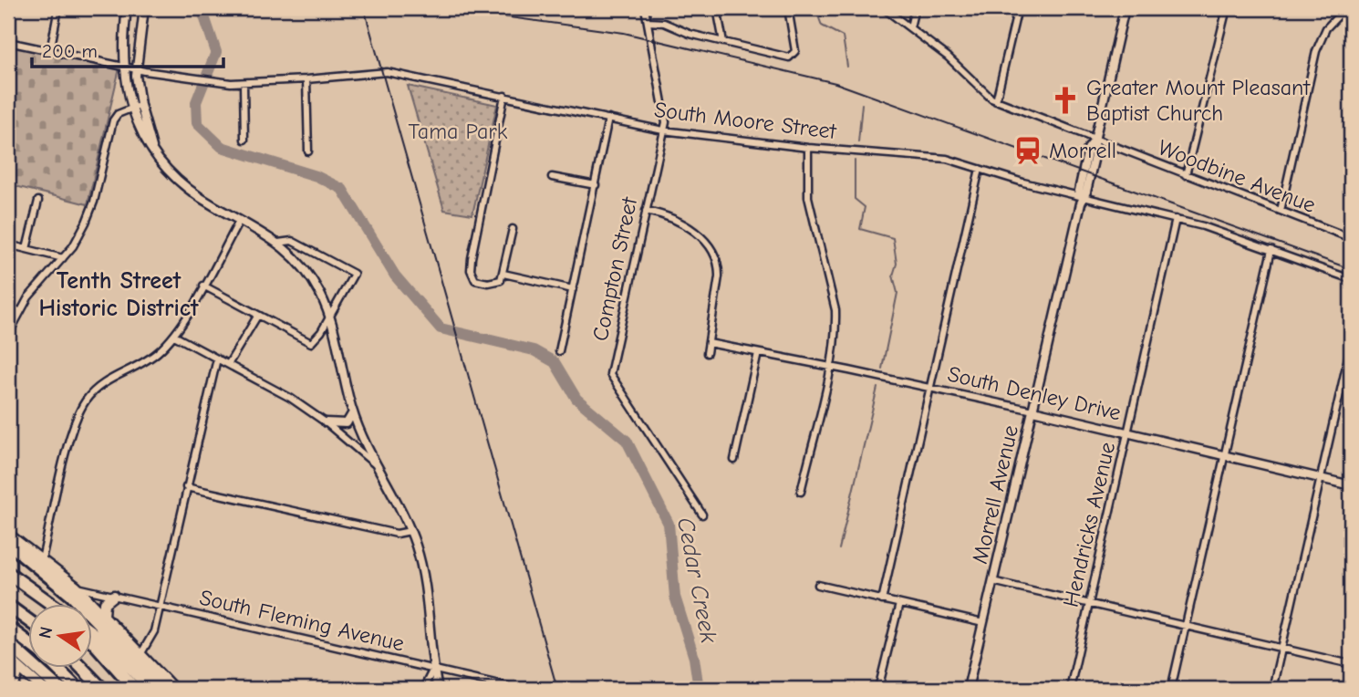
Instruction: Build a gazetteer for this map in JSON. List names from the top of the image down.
{
  "streets": {
    "street": [
      "South Moore Street",
      "Woodbine Avenue",
      "Compton Street",
      "South Denley Drive",
      "Morrell Avenue",
      "Hendricks Avenue",
      "South Fleming Avenue"
    ]
  },
  "crossings": [
    ["South Moore Street", "Compton Street"],
    ["South Moore Street", "Morrell Avenue"],
    ["South Moore Street", "Hendricks Avenue"],
    ["Woodbine Avenue", "Morrell Avenue"],
    ["South Denley Drive", "Morrell Avenue"],
    ["South Denley Drive", "Hendricks Avenue"]
  ],
  "districts": ["Tenth Street Historic District"],
  "water": ["Cedar Creek"],
  "parks": ["Tama Park"],
  "places": {
    "church": ["Greater Mount Pleasant Baptist Church"],
    "station": ["Morrell"]
  },
  "scale_bar": "200 m",
  "north": "left"
}
